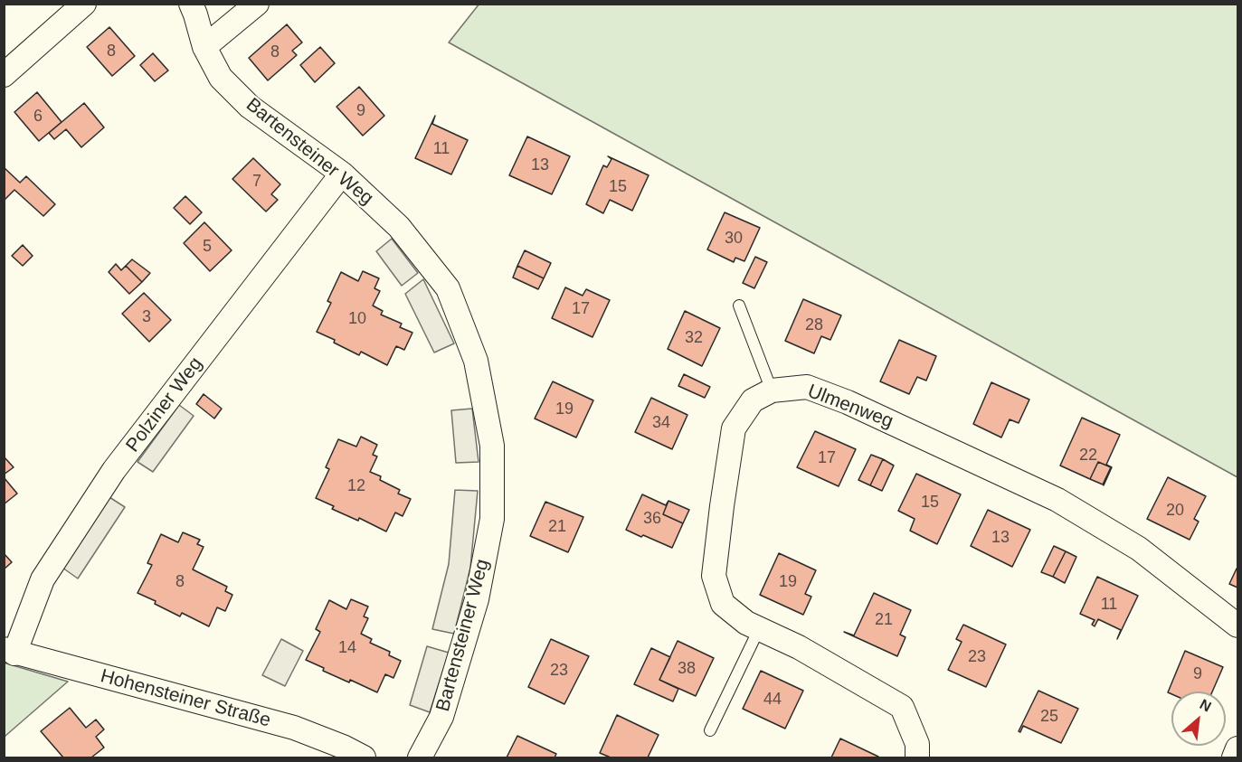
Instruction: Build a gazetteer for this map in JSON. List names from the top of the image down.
{
  "streets": {
    "street": [
      "Bartensteiner Weg",
      "Polziner Weg",
      "Ulmenweg",
      "Hohensteiner Straße"
    ]
  },
  "crossings": [
    ["Bartensteiner Weg", "Polziner Weg"],
    ["Polziner Weg", "Hohensteiner Straße"]
  ],
  "house_numbers": [
    "8",
    "8",
    "9",
    "6",
    "11",
    "13",
    "7",
    "15",
    "30",
    "5",
    "17",
    "3",
    "10",
    "28",
    "32",
    "19",
    "34",
    "22",
    "17",
    "12",
    "15",
    "20",
    "36",
    "21",
    "13",
    "8",
    "19",
    "11",
    "21",
    "14",
    "23",
    "38",
    "23",
    "9",
    "44",
    "25"
  ],
  "north": "top right"
}
